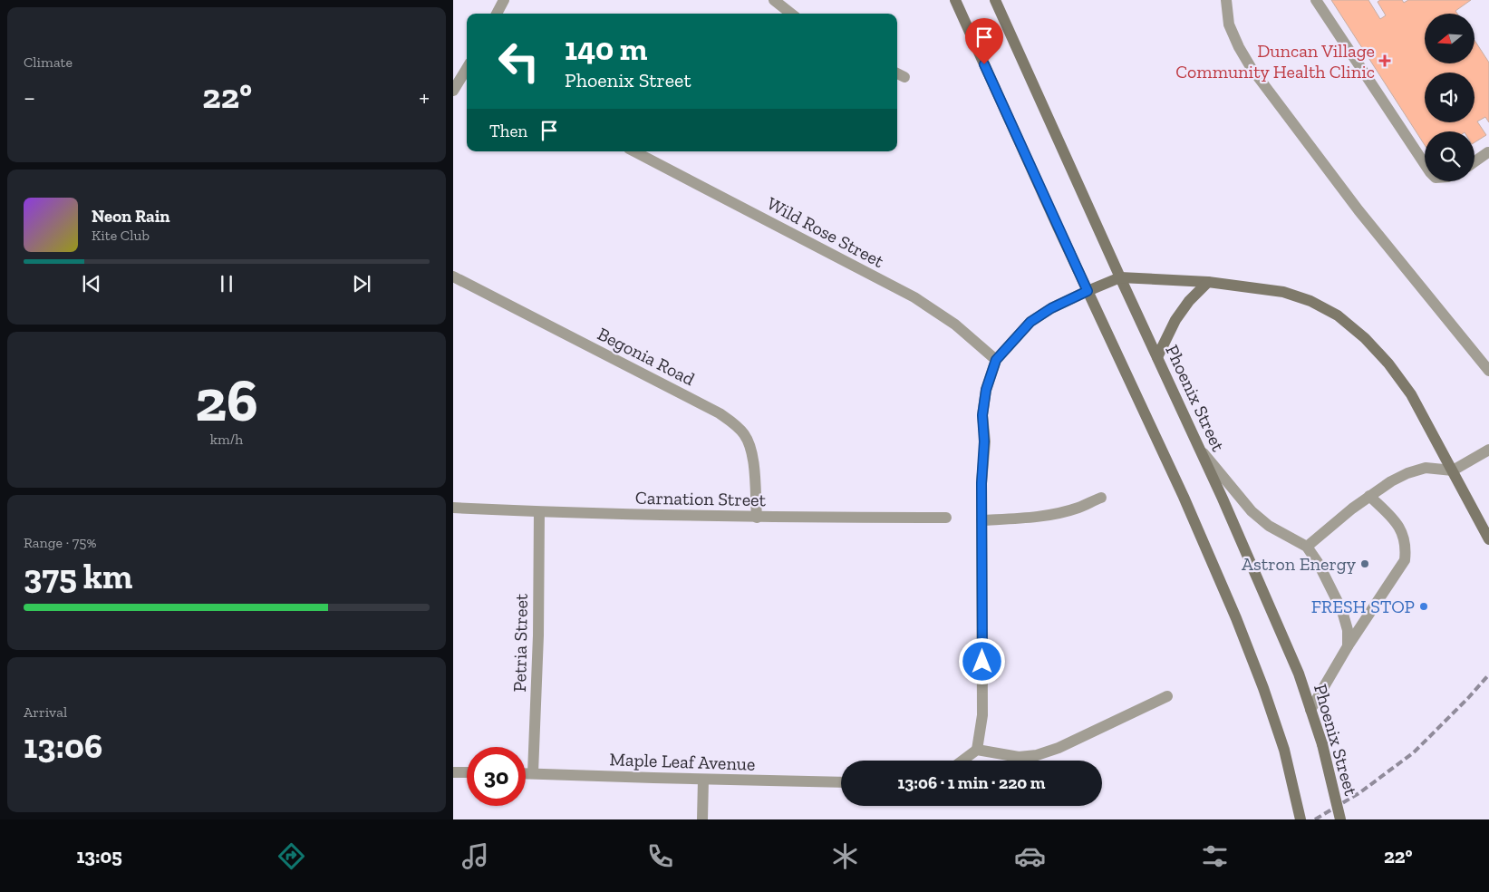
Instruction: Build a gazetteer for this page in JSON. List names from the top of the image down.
{
  "streets": {
    "main road": ["Phoenix Street"],
    "street": [
      "Wild Rose Street",
      "Begonia Road",
      "Carnation Street",
      "Petria Street",
      "Maple Leaf Avenue"
    ]
  },
  "crossings": [
    ["Begonia Road", "Carnation Street"],
    ["Carnation Street", "Petria Street"],
    ["Petria Street", "Maple Leaf Avenue"]
  ],
  "places": {
    "health": ["Duncan Village Community Health Clinic"],
    "other": ["Astron Energy", "FRESH STOP"]
  },
  "north": "left",
  "page": {
    "tile": [
      "Climate",
      ["26", "km/h"],
      ["Range · 75%", "375 km"],
      ["Arrival", "13:06"]
    ],
    "turn": ["140 m", "Phoenix Street"],
    "heat": ["−", "22°", "+"],
    "then": "Then",
    "song": ["Neon Rain", "Kite Club"],
    "limit": "30",
    "trip": "13:06 · 1 min · 220 m",
    "tabs": ["13:05", "22°"]
  }
}
